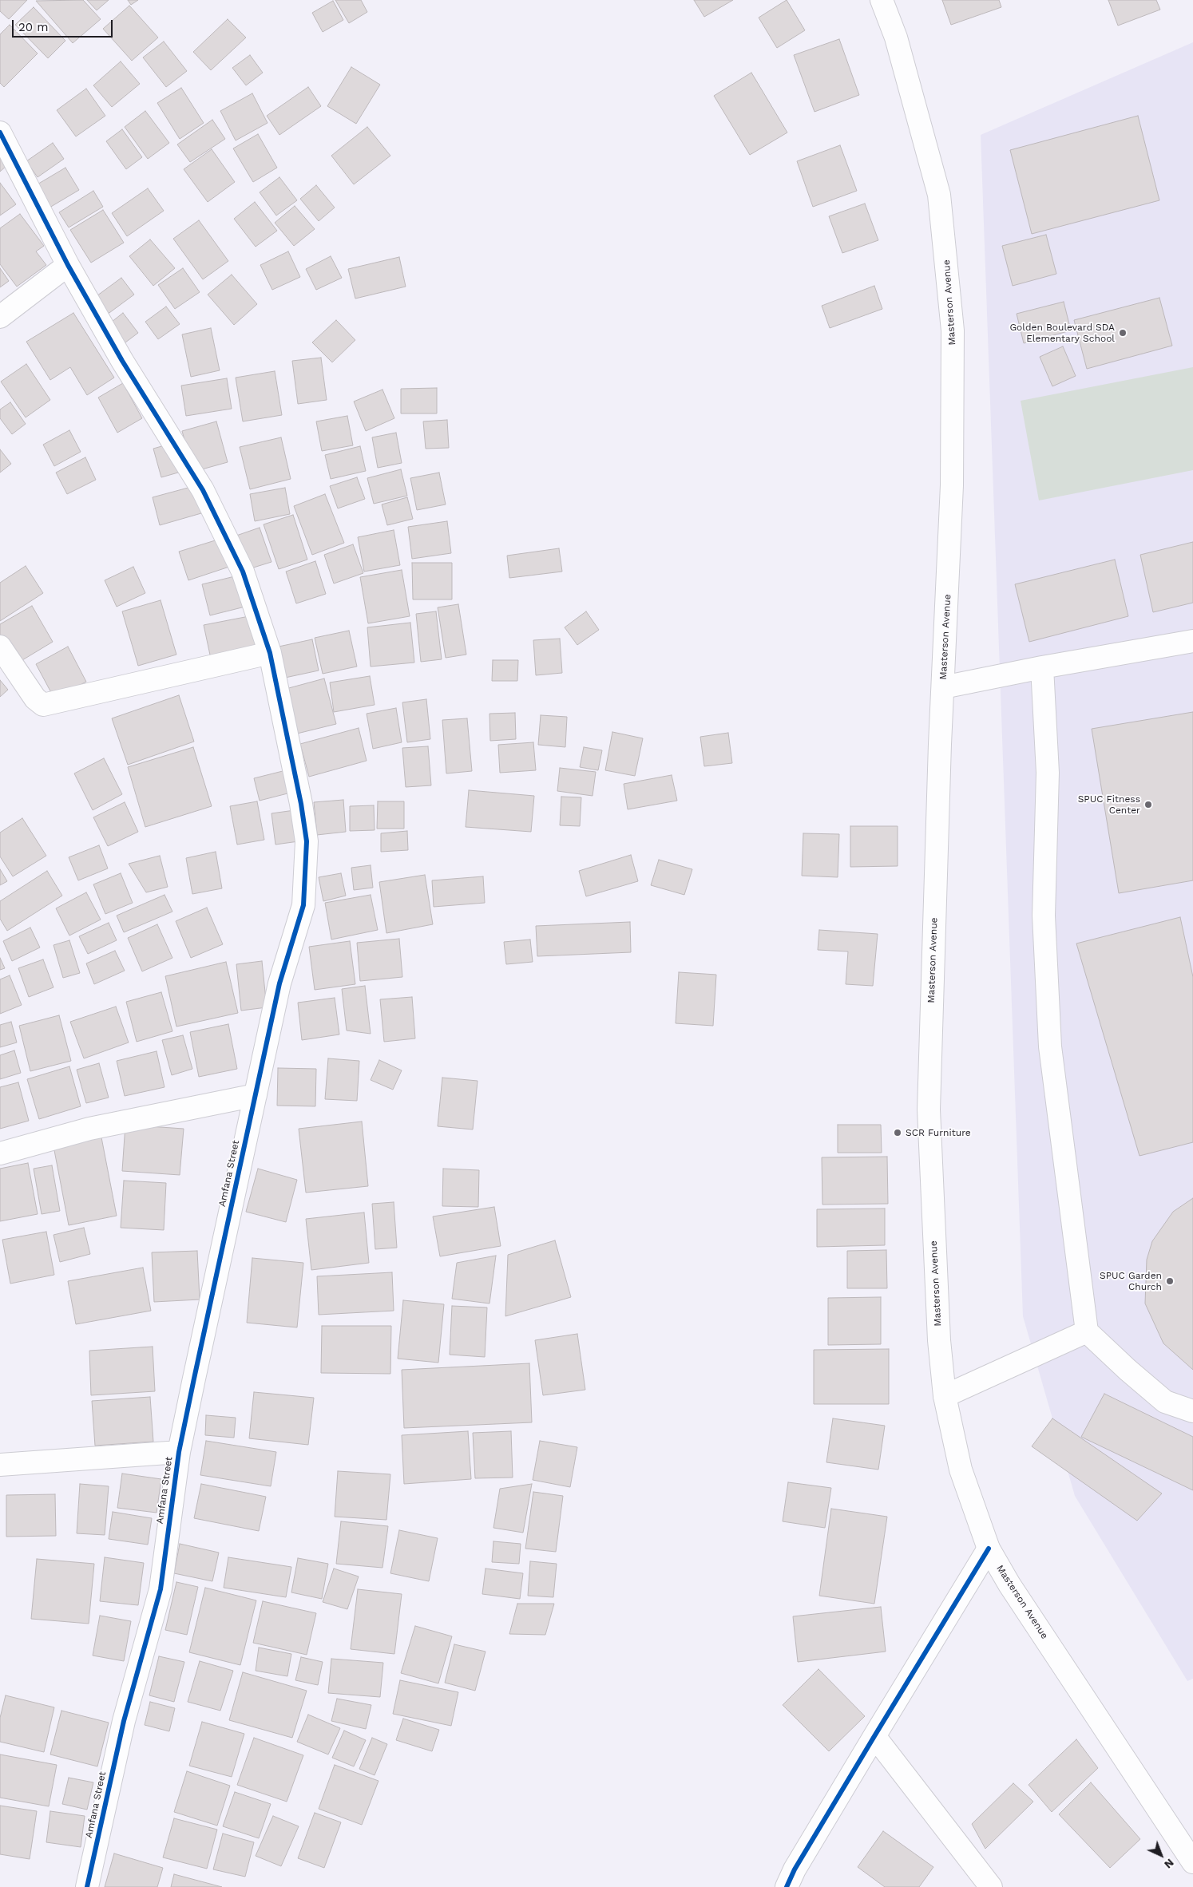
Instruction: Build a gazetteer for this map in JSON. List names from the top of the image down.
{
  "streets": {
    "street": ["Masterson Avenue", "Amfana Street"]
  },
  "places": [
    "Golden Boulevard SDA Elementary School",
    "SPUC Fitness Center",
    "SCR Furniture",
    "SPUC Garden Church"
  ],
  "scale_bar": "20 m",
  "north": "bottom right"
}
